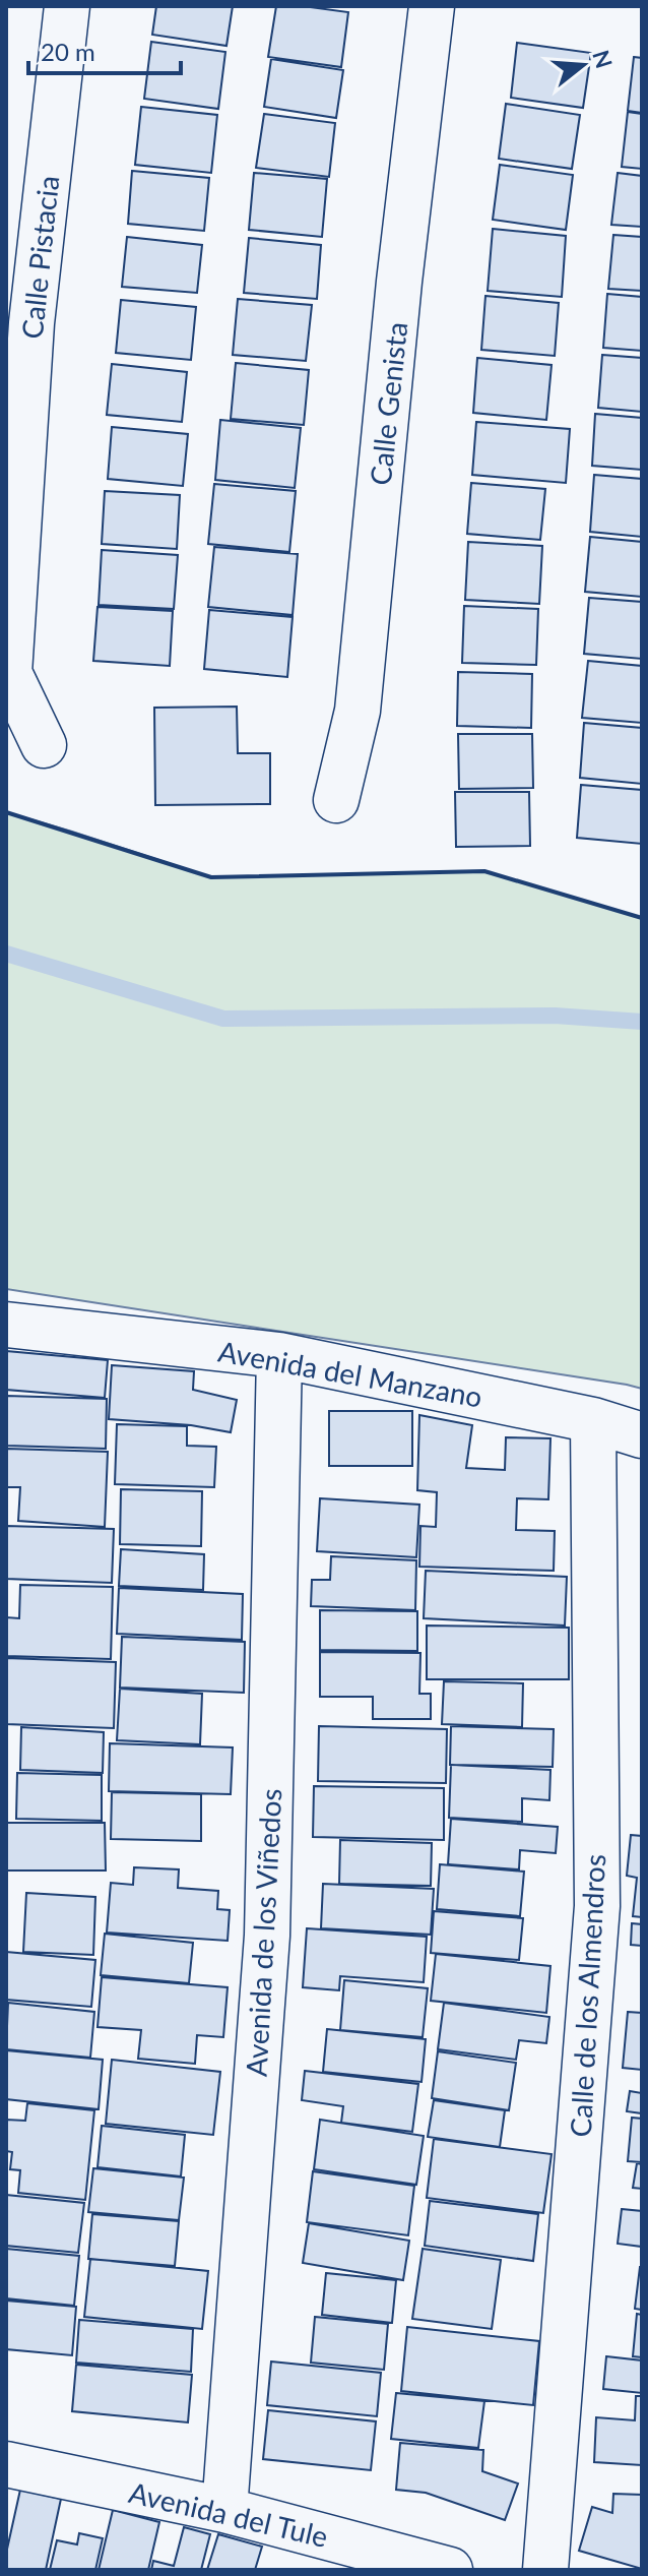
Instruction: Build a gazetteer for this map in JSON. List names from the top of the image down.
{
  "streets": {
    "street": [
      "Calle Pistacia",
      "Calle Genista",
      "Avenida del Manzano",
      "Avenida de los Viñedos",
      "Calle de los Almendros",
      "Avenida del Tule"
    ]
  },
  "crossings": [
    ["Avenida del Manzano", "Avenida de los Viñedos"],
    ["Avenida del Manzano", "Calle de los Almendros"],
    ["Avenida de los Viñedos", "Avenida del Tule"]
  ],
  "scale_bar": "20 m",
  "north": "right"
}
